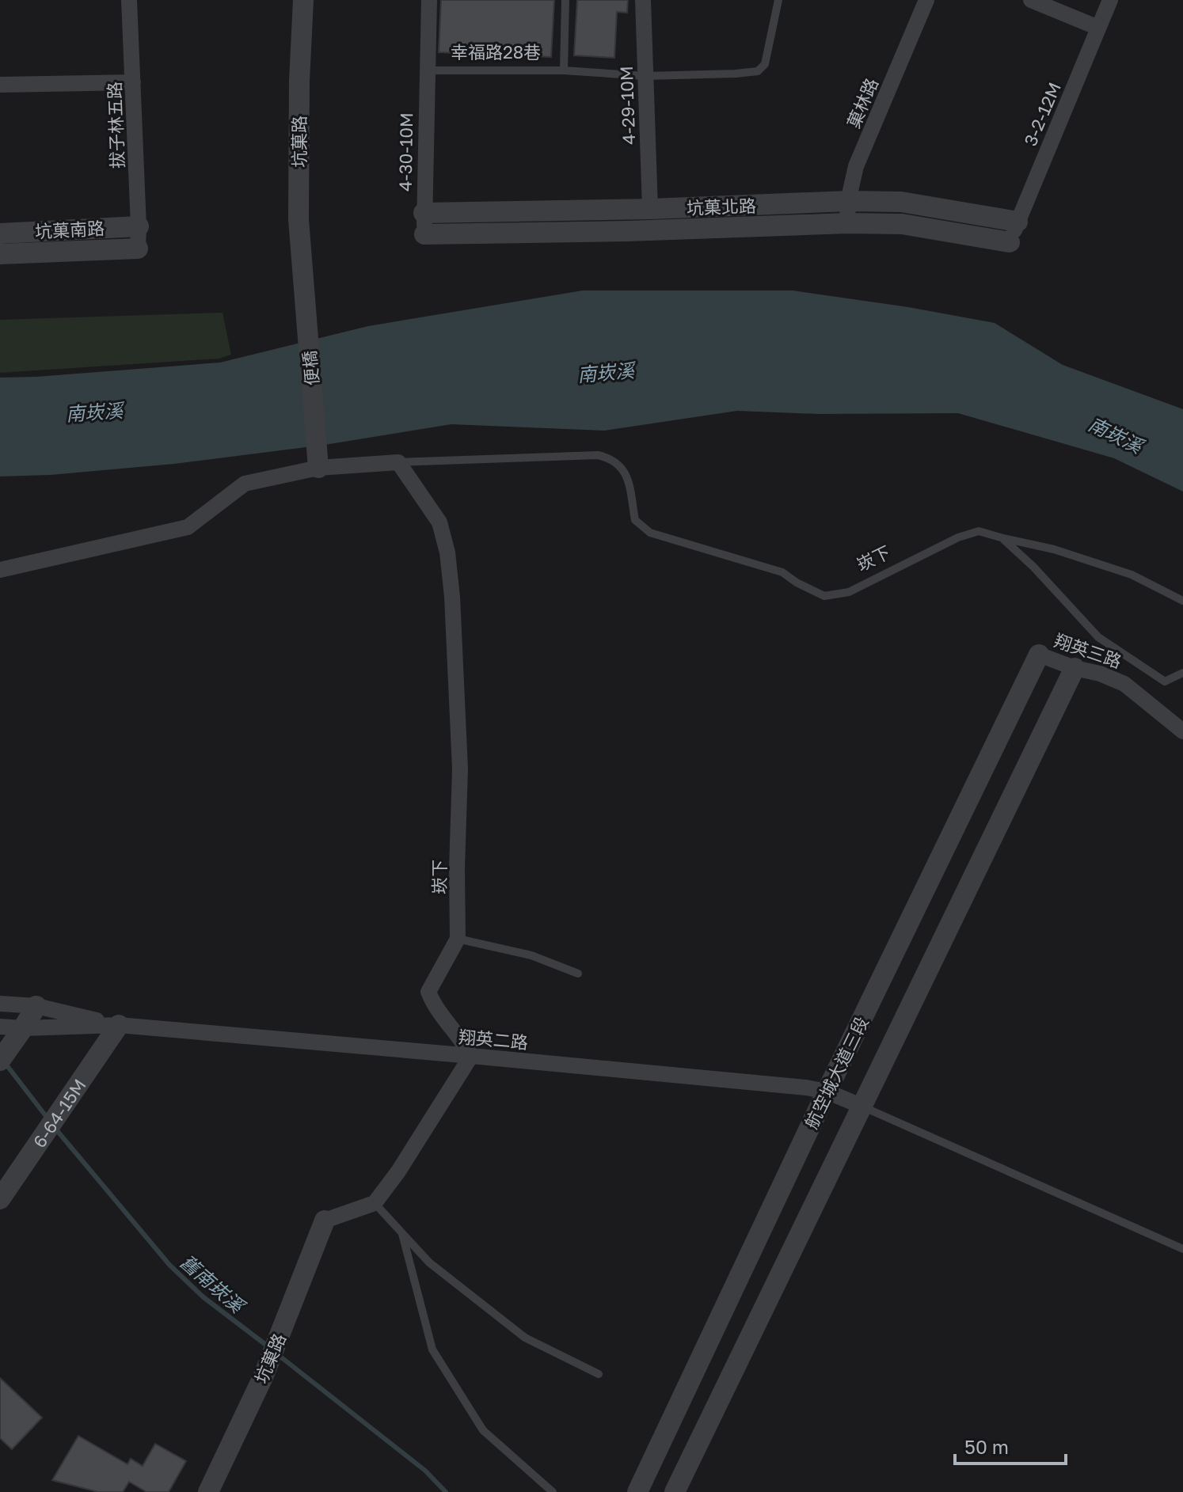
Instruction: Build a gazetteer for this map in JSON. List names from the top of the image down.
{
  "streets": {
    "street": [
      "幸福路28巷",
      "菓林路",
      "4-29-10M",
      "3-2-12M",
      "拔子林五路",
      "坑菓路",
      "4-30-10M",
      "坑菓北路",
      "坑菓南路",
      "便橋",
      "崁下",
      "翔英三路",
      "翔英二路",
      "航空城大道三段",
      "6-64-15M"
    ]
  },
  "crossings": [
    ["幸福路28巷", "4-30-10M"],
    ["菓林路", "坑菓北路"],
    ["4-29-10M", "坑菓北路"],
    ["3-2-12M", "坑菓北路"],
    ["拔子林五路", "坑菓南路"],
    ["坑菓路", "便橋"],
    ["4-30-10M", "坑菓北路"],
    ["便橋", "崁下"],
    ["崁下", "翔英二路"],
    ["翔英三路", "航空城大道三段"],
    ["翔英二路", "航空城大道三段"],
    ["翔英二路", "6-64-15M"]
  ],
  "water": ["南崁溪", "舊南崁溪"],
  "scale_bar": "50 m"
}
